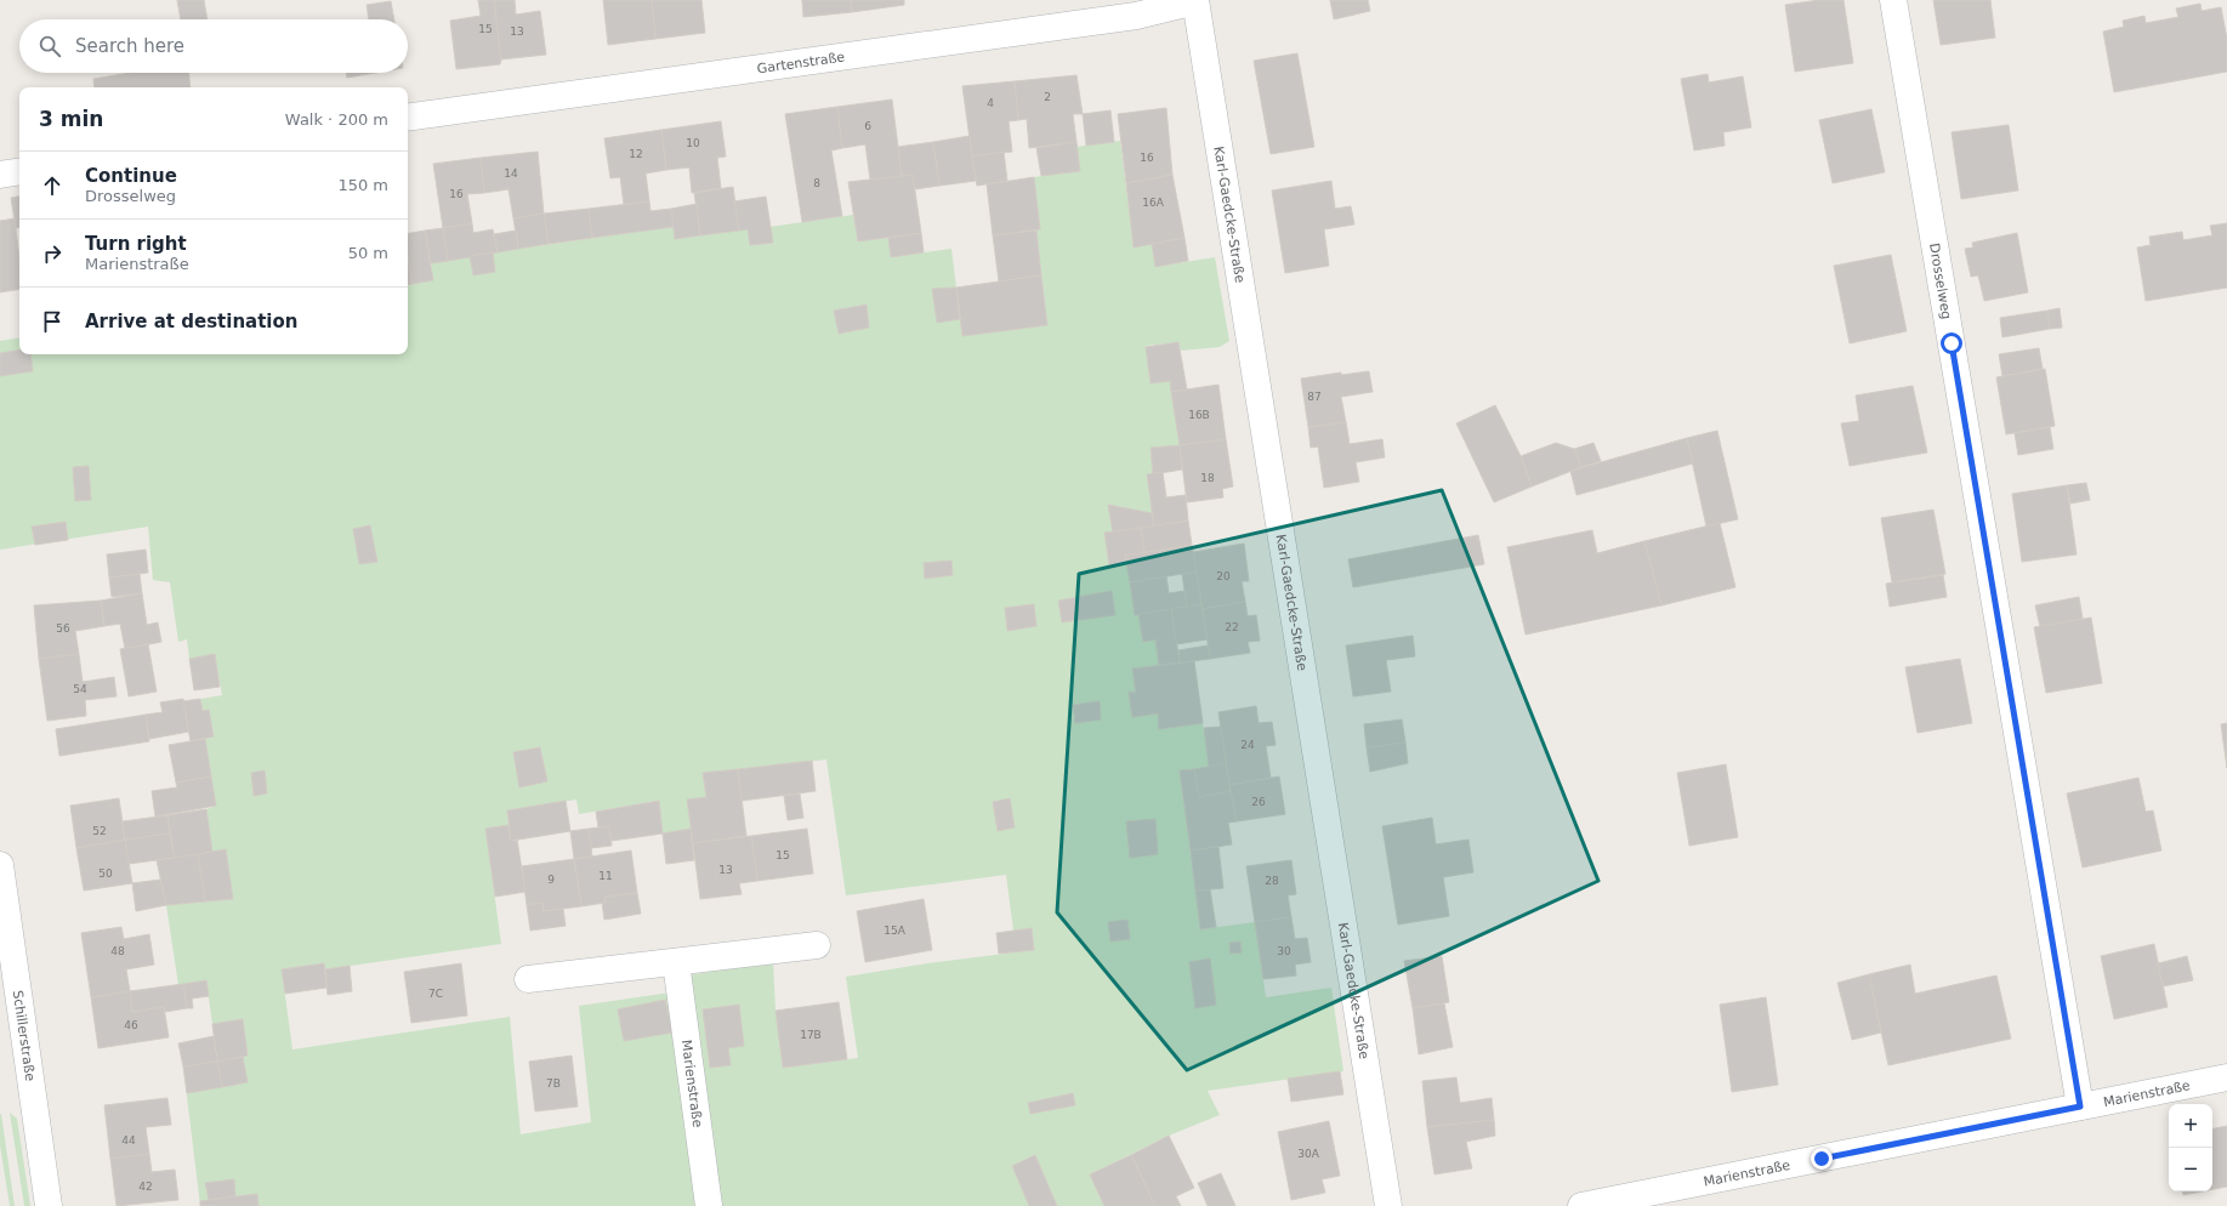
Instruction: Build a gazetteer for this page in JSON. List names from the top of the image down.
{
  "streets": {
    "street": [
      "Gartenstraße",
      "Karl-Gaedcke-Straße",
      "Drosselweg",
      "Schillerstraße",
      "Marienstraße"
    ]
  },
  "crossings": [
    ["Gartenstraße", "Karl-Gaedcke-Straße"],
    ["Drosselweg", "Marienstraße"]
  ],
  "house_numbers": [
    "15",
    "13",
    "2",
    "4",
    "6",
    "10",
    "12",
    "16",
    "14",
    "8",
    "16",
    "16A",
    "87",
    "16B",
    "18",
    "20",
    "22",
    "56",
    "54",
    "24",
    "26",
    "52",
    "15",
    "13",
    "50",
    "11",
    "9",
    "28",
    "15A",
    "48",
    "30",
    "7C",
    "46",
    "17B",
    "7B",
    "44",
    "30A",
    "42"
  ],
  "page": {
    "search": "Search here",
    "heading": ["3 min", "Walk · 200 m"],
    "list": [
      ["Continue", "Drosselweg", "150 m"],
      ["Turn right", "Marienstraße", "50 m"],
      "Arrive at destination"
    ],
    "map_buttons": ["+", "−"]
  }
}
